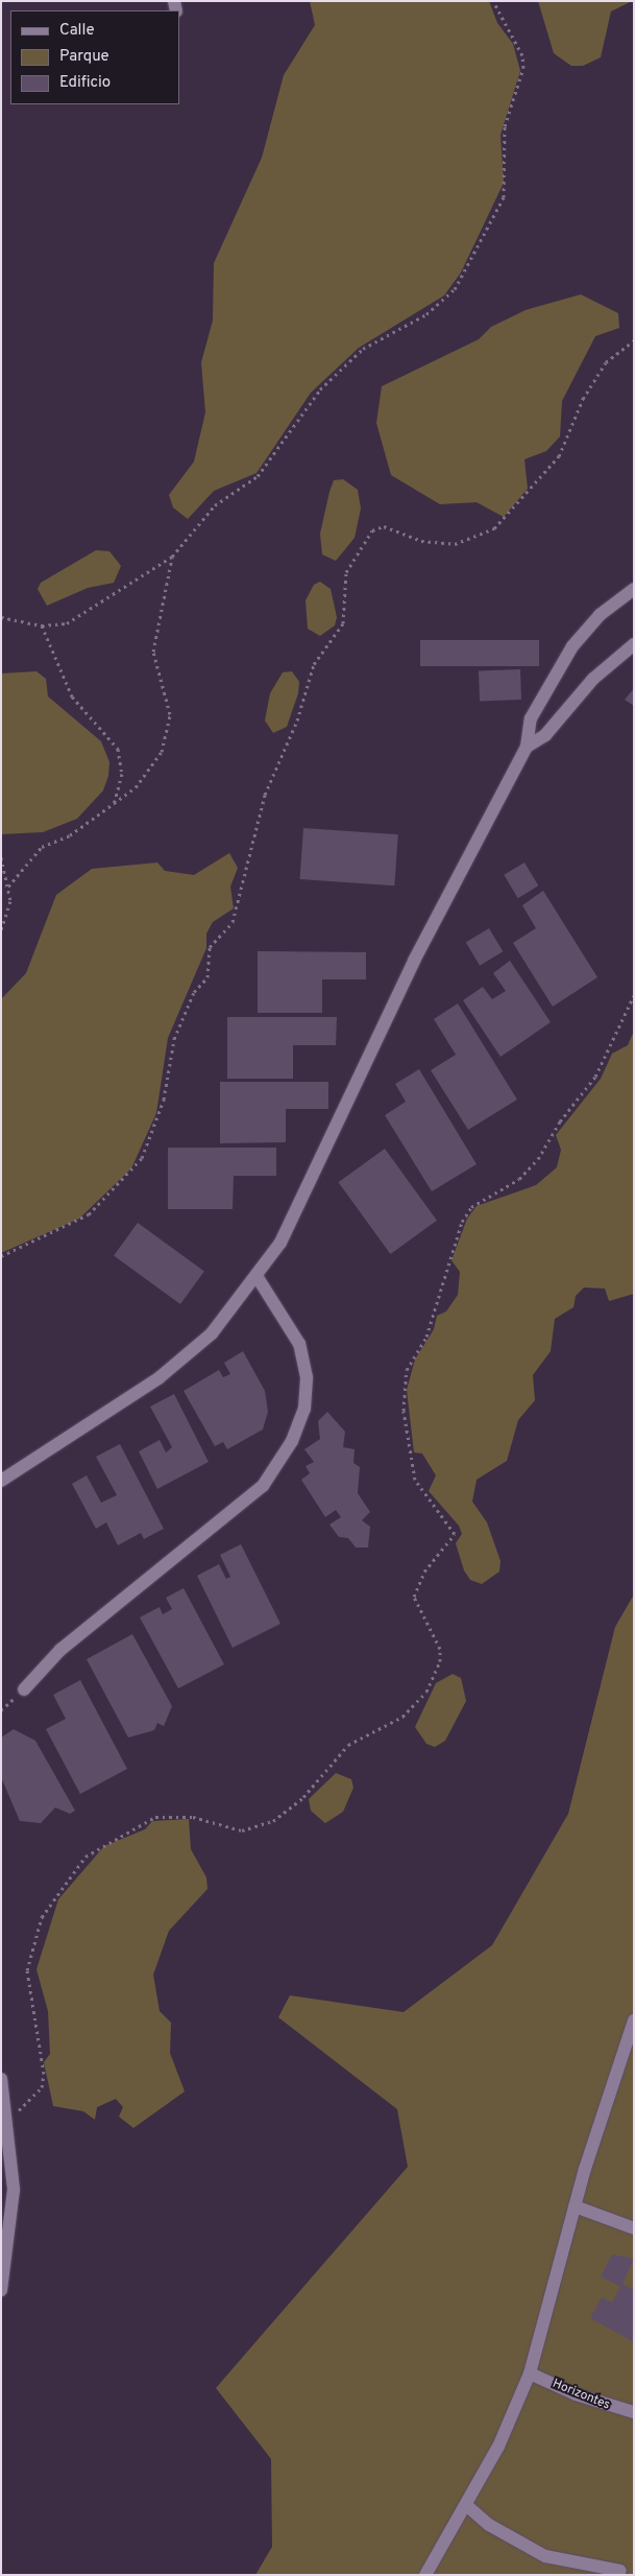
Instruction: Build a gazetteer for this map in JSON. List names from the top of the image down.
{
  "streets": {
    "street": ["Horizontes"]
  },
  "legend": ["Calle", "Parque", "Edificio"]
}
